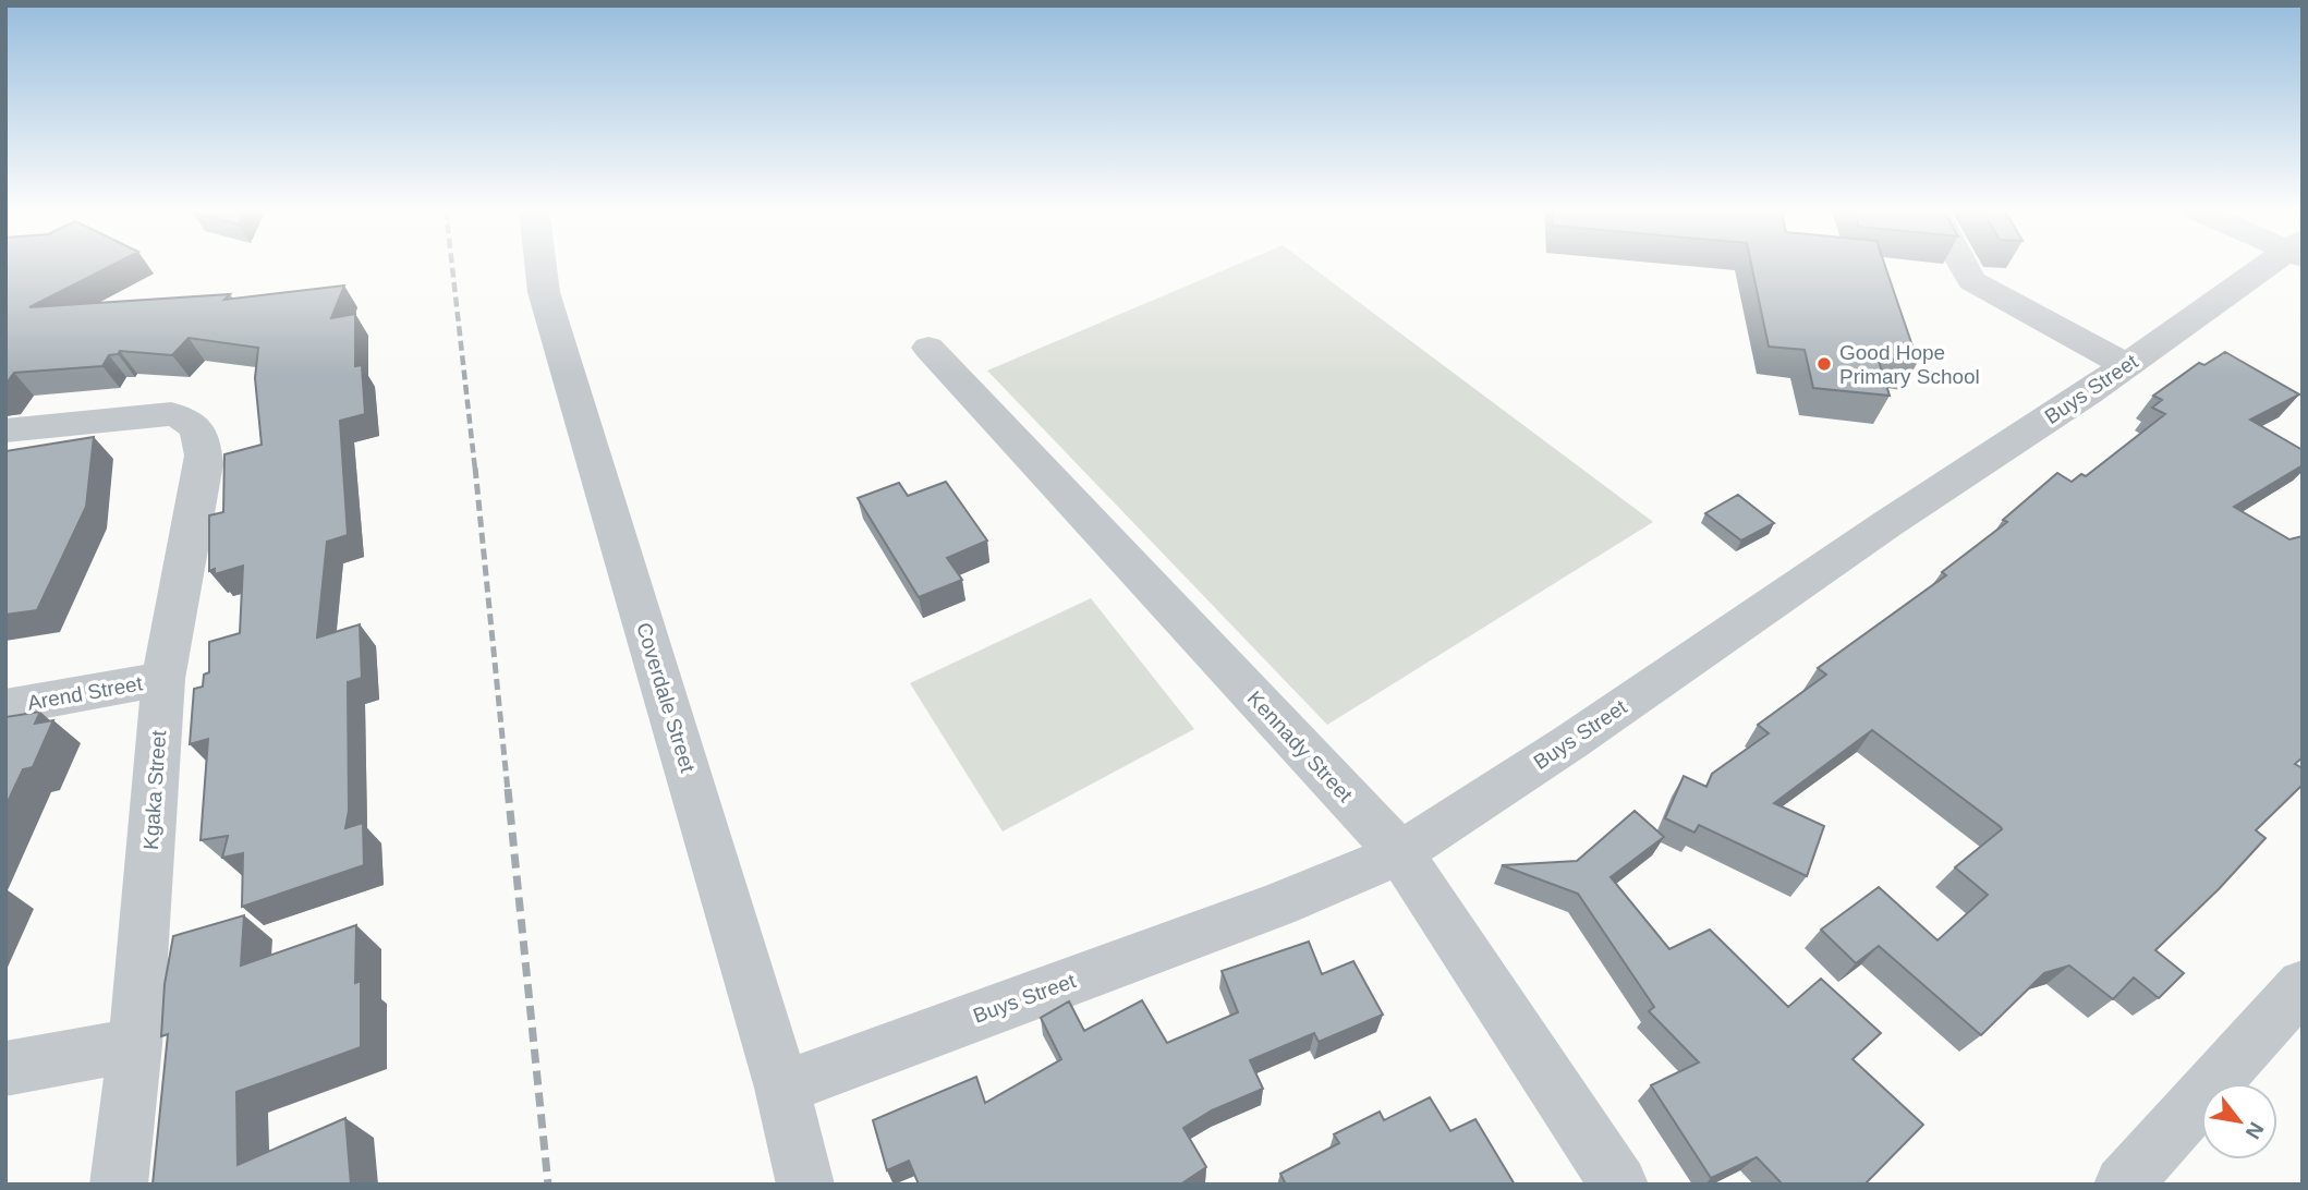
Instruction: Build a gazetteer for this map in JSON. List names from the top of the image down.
{
  "streets": {
    "street": [
      "Buys Street",
      "Arend Street",
      "Coverdale Street",
      "Kennady Street",
      "Kgaka Street"
    ]
  },
  "crossings": [
    ["Buys Street", "Coverdale Street"],
    ["Buys Street", "Kennady Street"],
    ["Arend Street", "Kgaka Street"]
  ],
  "places": ["Good Hope Primary School"],
  "north": "bottom right"
}
